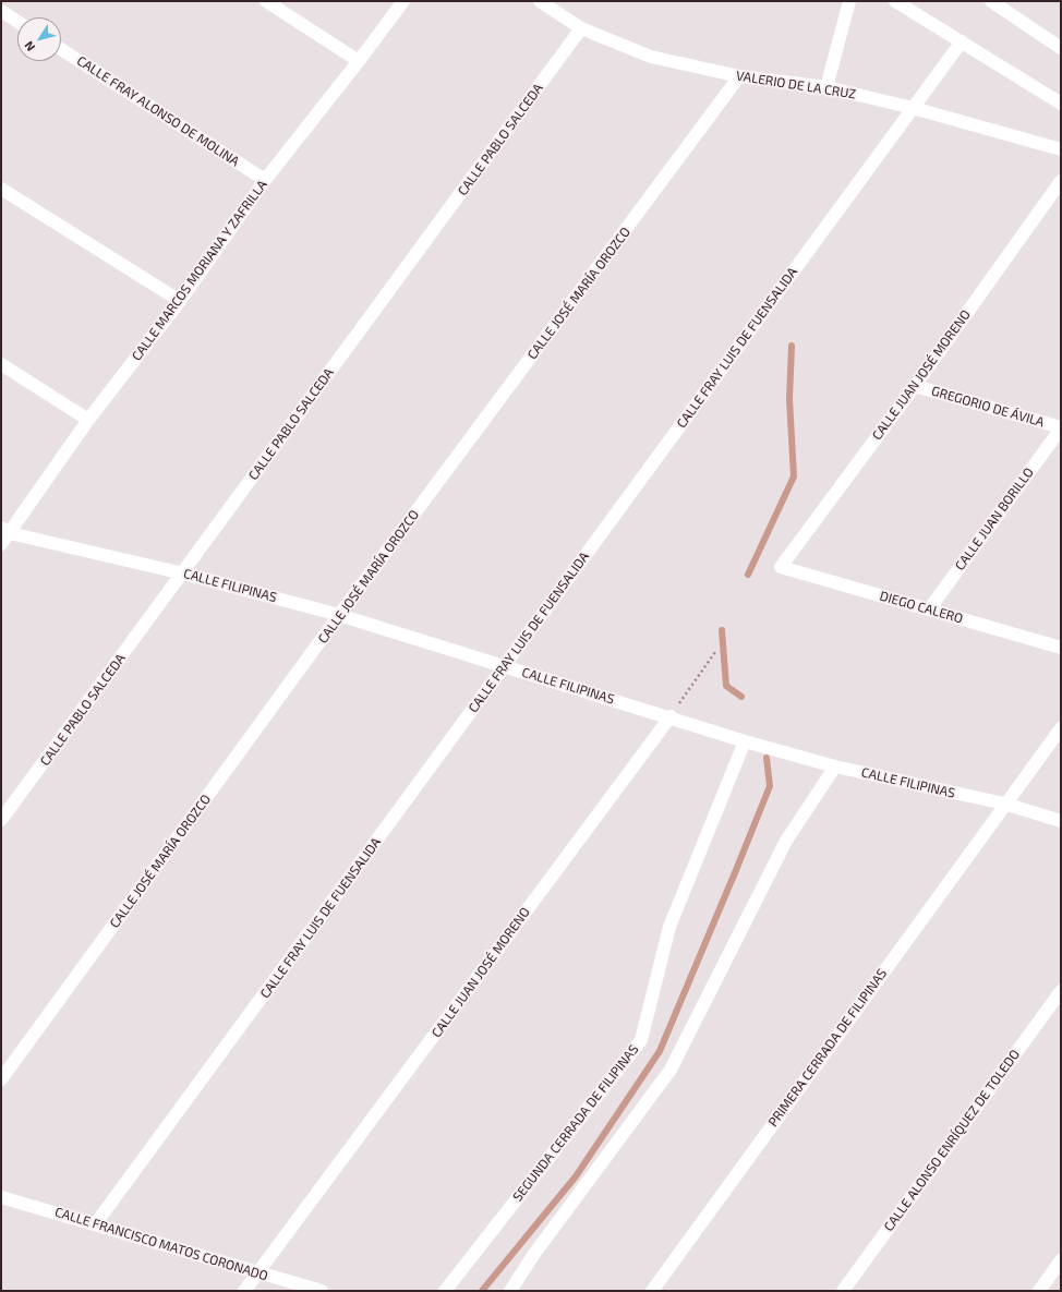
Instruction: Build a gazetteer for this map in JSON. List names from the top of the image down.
{
  "streets": {
    "street": [
      "VALERIO DE LA CRUZ",
      "CALLE FRAY ALONSO DE MOLINA",
      "CALLE PABLO SALCEDA",
      "CALLE MARCOS MORIANA Y ZAFRILLA",
      "CALLE JOSÉ MARÍA OROZCO",
      "CALLE FRAY LUIS DE FUENSALIDA",
      "CALLE JUAN JOSÉ MORENO",
      "GREGORIO DE ÁVILA",
      "CALLE JUAN BORILLO",
      "CALLE FILIPINAS",
      "DIEGO CALERO",
      "PRIMERA CERRADA DE FILIPINAS",
      "SEGUNDA CERRADA DE FILIPINAS",
      "CALLE ALONSO ENRÍQUEZ DE TOLEDO",
      "CALLE FRANCISCO MATOS CORONADO"
    ]
  },
  "crossings": [
    ["VALERIO DE LA CRUZ", "CALLE PABLO SALCEDA"],
    ["VALERIO DE LA CRUZ", "CALLE JOSÉ MARÍA OROZCO"],
    ["VALERIO DE LA CRUZ", "CALLE FRAY LUIS DE FUENSALIDA"],
    ["CALLE FRAY ALONSO DE MOLINA", "CALLE MARCOS MORIANA Y ZAFRILLA"],
    ["CALLE PABLO SALCEDA", "CALLE FILIPINAS"],
    ["CALLE MARCOS MORIANA Y ZAFRILLA", "CALLE FILIPINAS"],
    ["CALLE JOSÉ MARÍA OROZCO", "CALLE FILIPINAS"],
    ["CALLE FRAY LUIS DE FUENSALIDA", "CALLE FILIPINAS"],
    ["CALLE FRAY LUIS DE FUENSALIDA", "CALLE FRANCISCO MATOS CORONADO"],
    ["CALLE JUAN JOSÉ MORENO", "GREGORIO DE ÁVILA"],
    ["CALLE JUAN JOSÉ MORENO", "CALLE FILIPINAS"],
    ["CALLE JUAN JOSÉ MORENO", "DIEGO CALERO"],
    ["CALLE JUAN JOSÉ MORENO", "CALLE FRANCISCO MATOS CORONADO"],
    ["GREGORIO DE ÁVILA", "CALLE JUAN BORILLO"],
    ["CALLE JUAN BORILLO", "DIEGO CALERO"],
    ["CALLE FILIPINAS", "PRIMERA CERRADA DE FILIPINAS"],
    ["CALLE FILIPINAS", "SEGUNDA CERRADA DE FILIPINAS"]
  ],
  "north": "bottom left"
}
